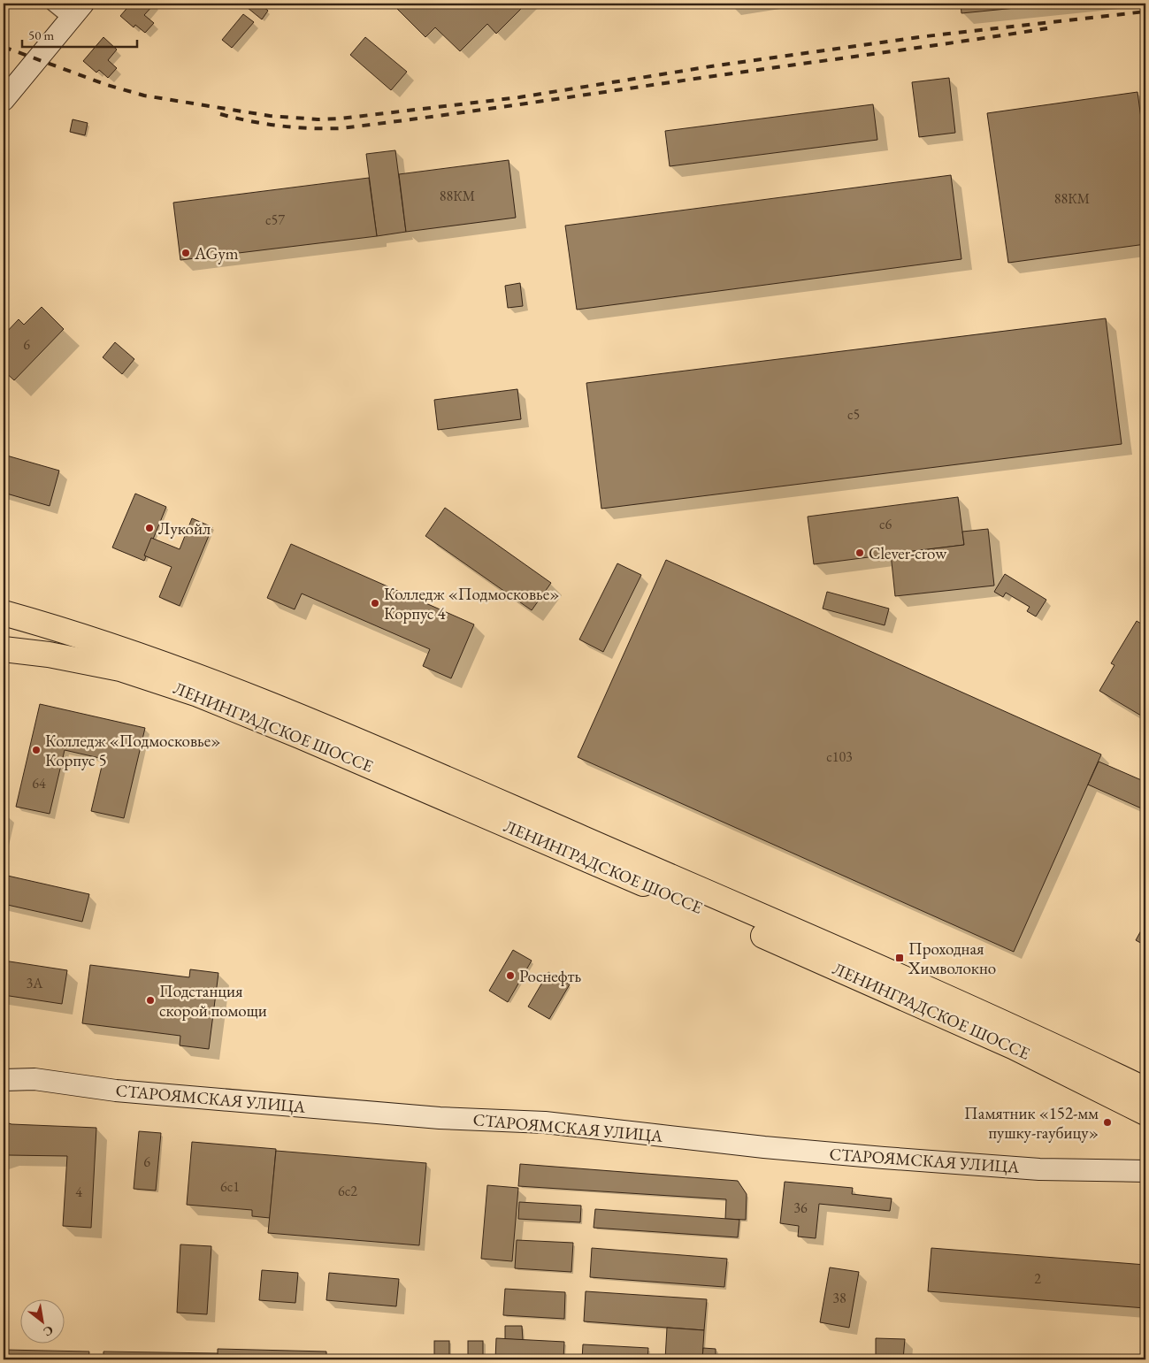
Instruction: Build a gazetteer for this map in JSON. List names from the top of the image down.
{
  "streets": {
    "highway": ["ЛЕНИНГРАДСКОЕ ШОССЕ"],
    "street": ["СТАРОЯМСКАЯ УЛИЦА"]
  },
  "places": {
    "other": [
      "AGym",
      "Лукойл",
      "Clever-crow",
      "Колледж «Подмосковье» Корпус 4",
      "Колледж «Подмосковье» Корпус 5",
      "Роснефть",
      "Подстанция скорой помощи",
      "Памятник «152-мм пушку-гаубицу»"
    ],
    "transit": ["Проходная Химволокно"]
  },
  "house_numbers": [
    "88КМ",
    "88КМ",
    "с57",
    "6",
    "с5",
    "с6",
    "c103",
    "64",
    "3А",
    "6",
    "6с1",
    "6с2",
    "4",
    "36",
    "2",
    "38"
  ],
  "scale_bar": "50 m",
  "north": "bottom right"
}
